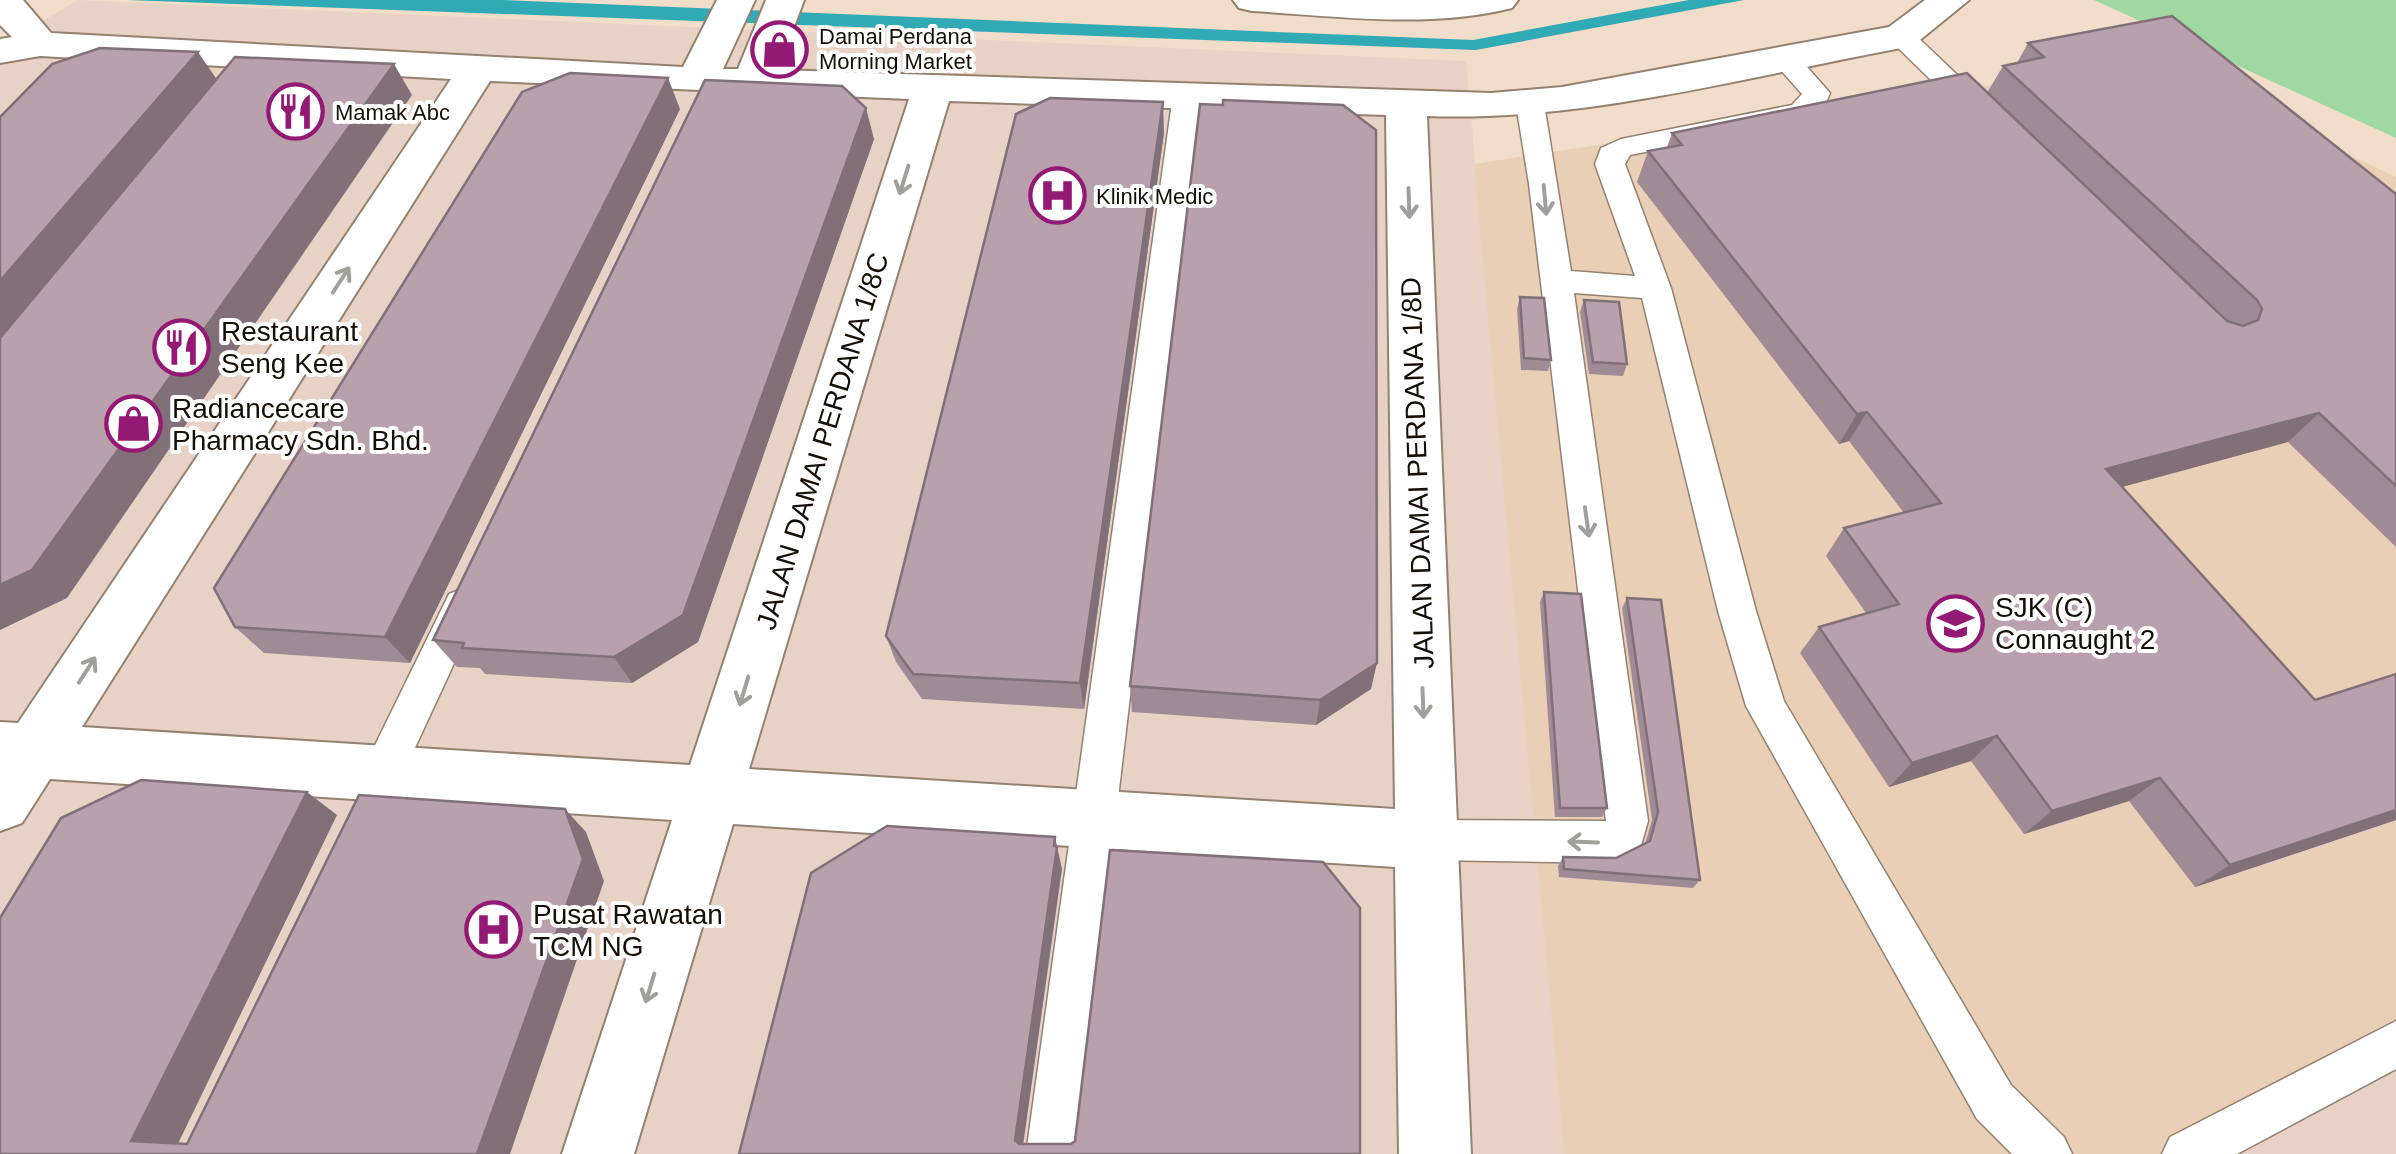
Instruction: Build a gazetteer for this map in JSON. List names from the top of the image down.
{
  "streets": {
    "street": ["JALAN DAMAI PERDANA 1/8C", "JALAN DAMAI PERDANA 1/8D"]
  },
  "one_way": ["JALAN DAMAI PERDANA 1/8C", "JALAN DAMAI PERDANA 1/8D"],
  "places": {
    "shop": ["Damai Perdana Morning Market", "Radiancecare Pharmacy Sdn. Bhd."],
    "restaurant": ["Mamak Abc", "Restaurant Seng Kee"],
    "hospital": ["Klinik Medic", "Pusat Rawatan TCM NG"],
    "school or university": ["SJK (C) Connaught 2"]
  }
}
